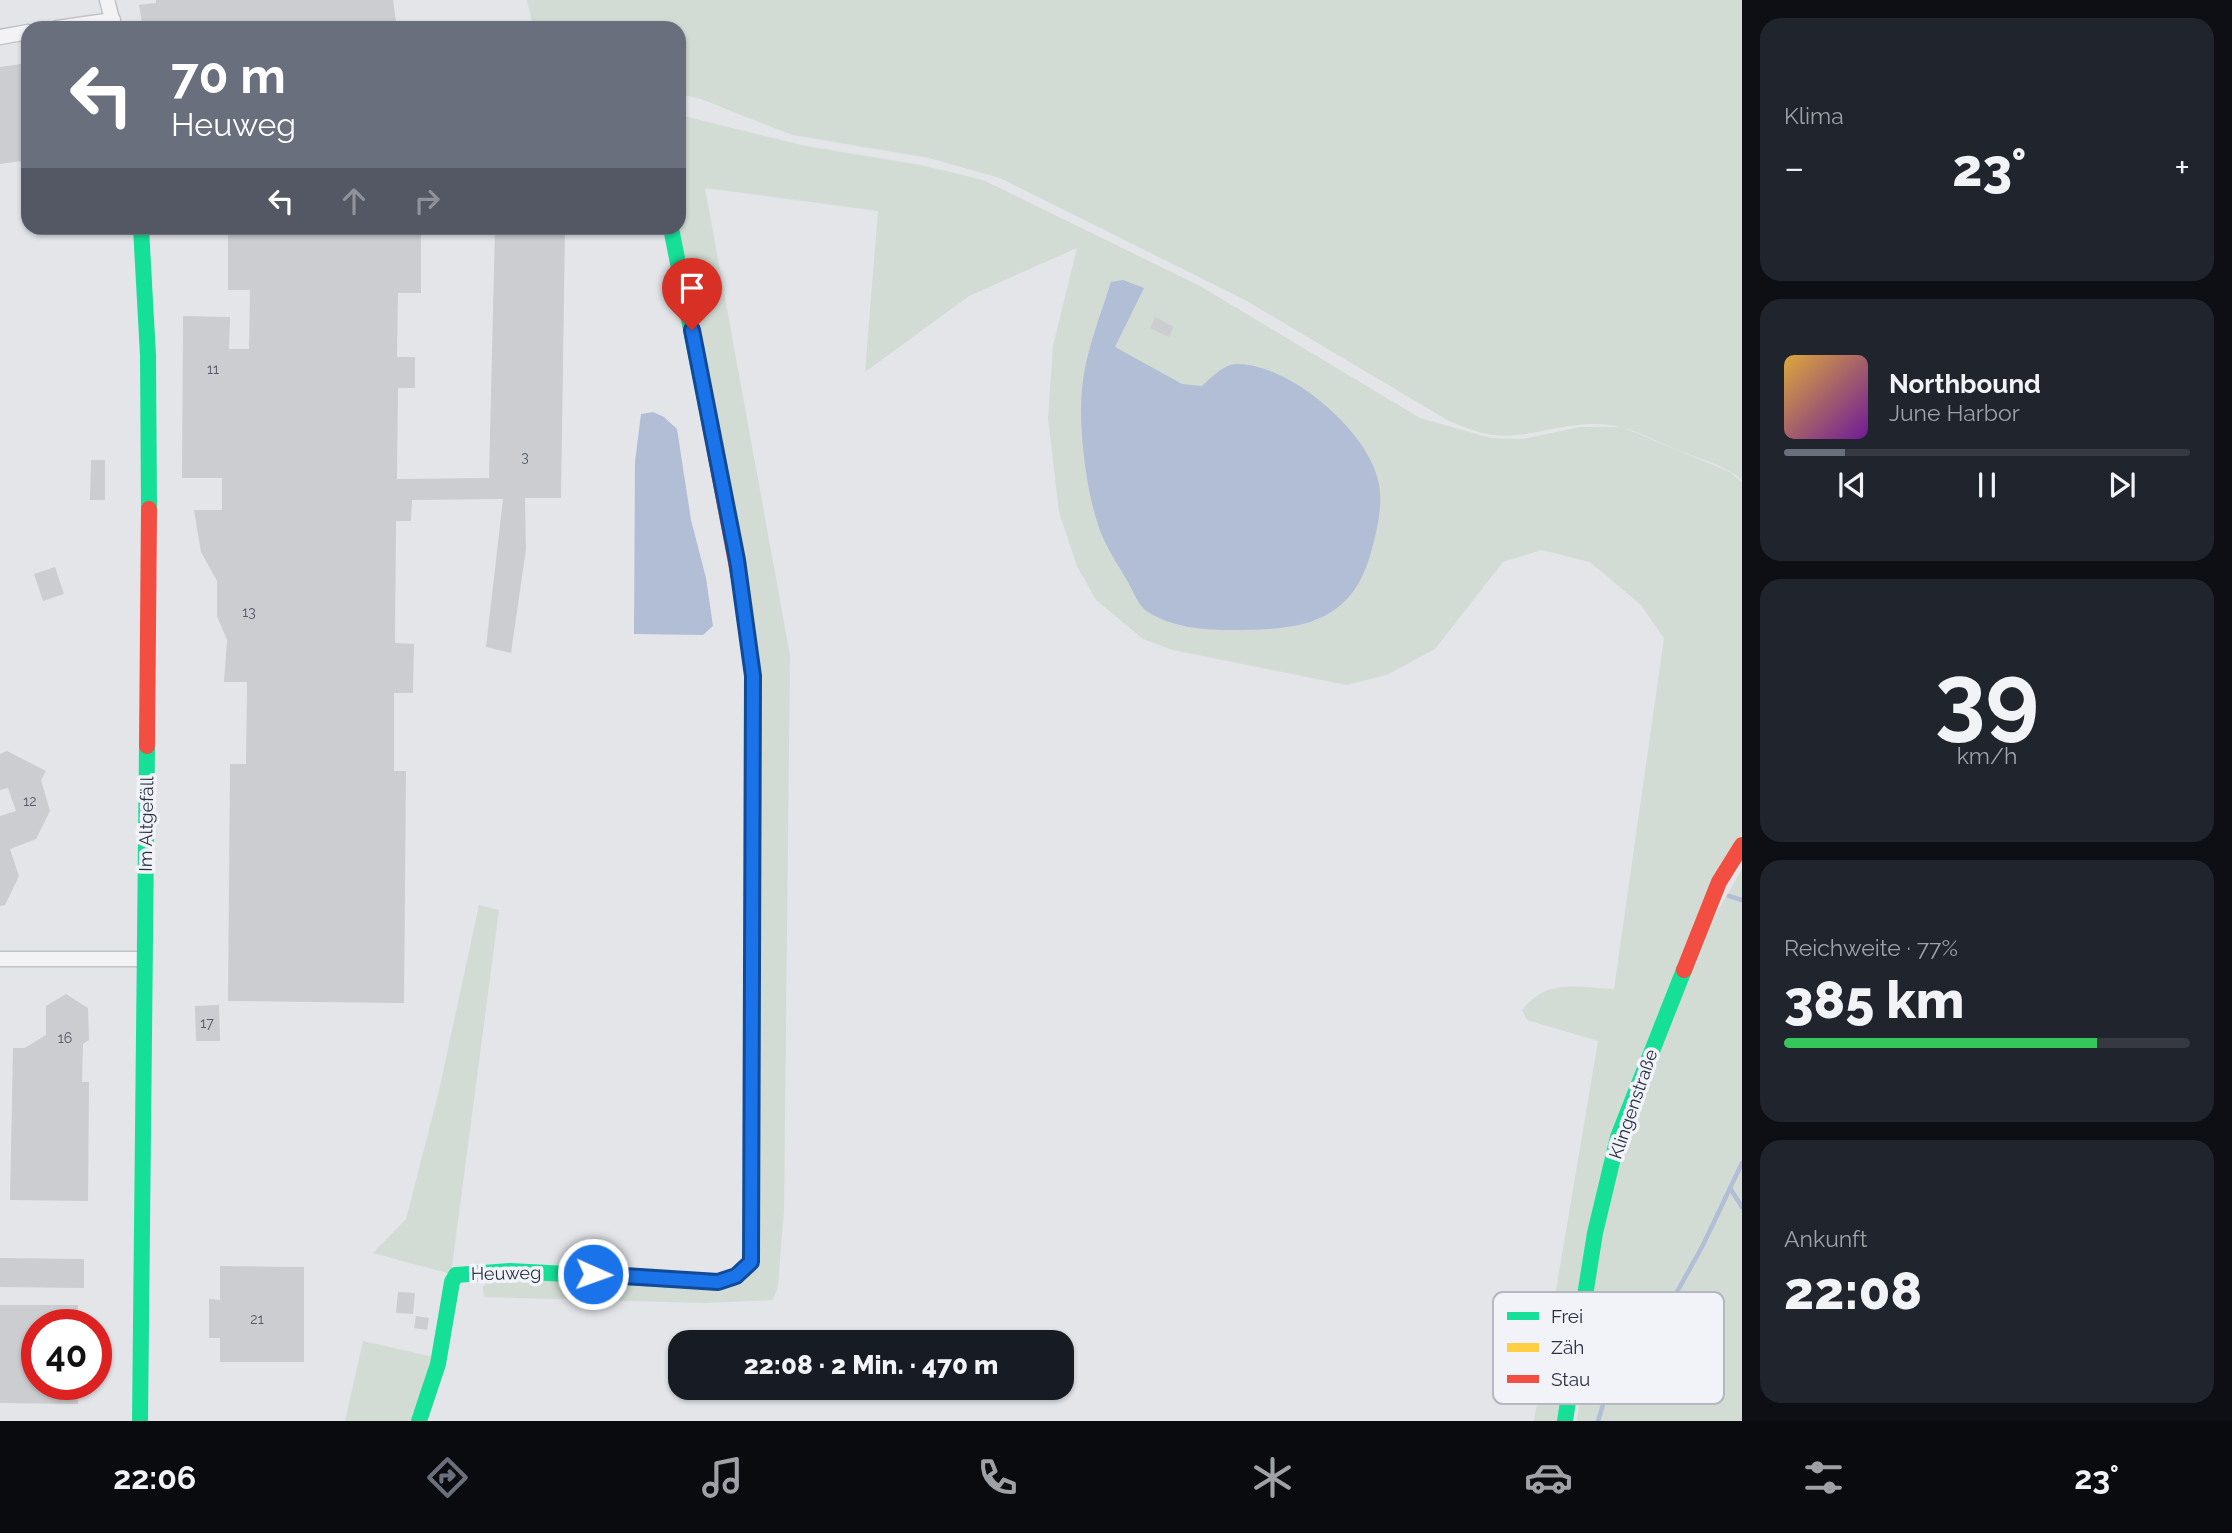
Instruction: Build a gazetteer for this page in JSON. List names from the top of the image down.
{
  "streets": {
    "street": ["Im Altgefäll", "Klingenstraße", "Heuweg"]
  },
  "house_numbers": [
    "11",
    "3",
    "13",
    "12",
    "17",
    "16",
    "21"
  ],
  "legend": ["Frei", "Zäh", "Stau"],
  "page": {
    "tile": [
      "Klima",
      ["39", "km/h"],
      ["Reichweite · 77%", "385 km"],
      ["Ankunft", "22:08"]
    ],
    "turn": ["70 m", "Heuweg"],
    "heat": ["−", "23°", "+"],
    "song": ["Northbound", "June Harbor"],
    "limit": "40",
    "trip": "22:08 · 2 Min. · 470 m",
    "tabs": ["22:06", "23°"]
  }
}
